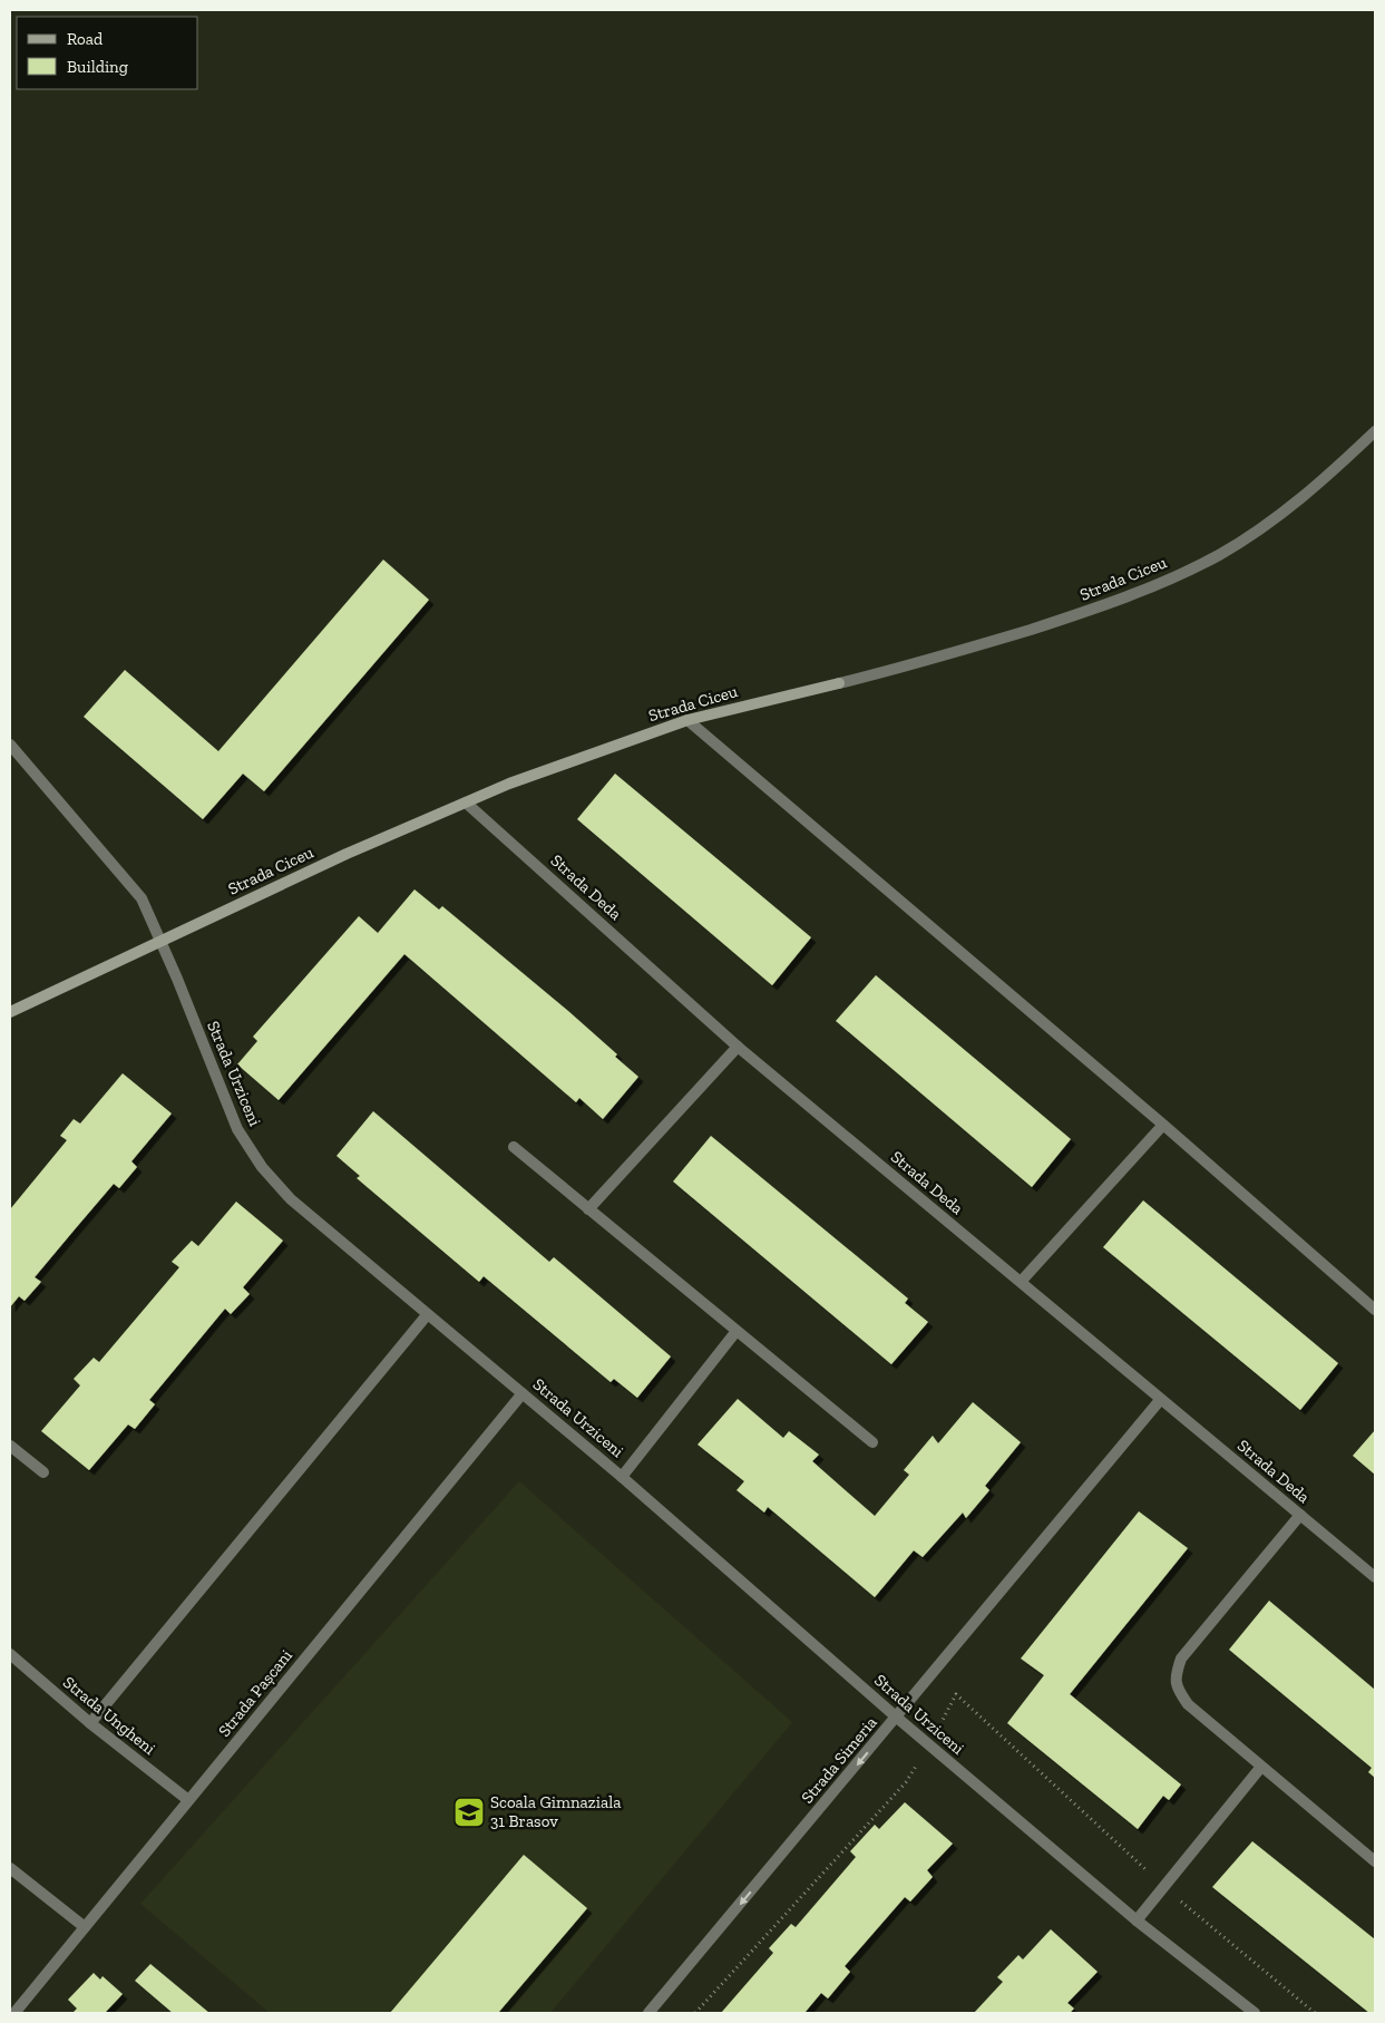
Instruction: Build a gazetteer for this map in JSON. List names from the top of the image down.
{
  "streets": {
    "street": [
      "Strada Ciceu",
      "Strada Deda",
      "Strada Urziceni",
      "Strada Pașcani",
      "Strada Ungheni",
      "Strada Simeria"
    ]
  },
  "crossings": [
    ["Strada Ciceu", "Strada Deda"],
    ["Strada Ciceu", "Strada Urziceni"],
    ["Strada Deda", "Strada Simeria"],
    ["Strada Urziceni", "Strada Pașcani"],
    ["Strada Urziceni", "Strada Simeria"],
    ["Strada Pașcani", "Strada Ungheni"]
  ],
  "one_way": ["Strada Simeria"],
  "places": {
    "school or university": ["Scoala Gimnaziala 31 Brasov"]
  },
  "legend": ["Road", "Building"]
}
